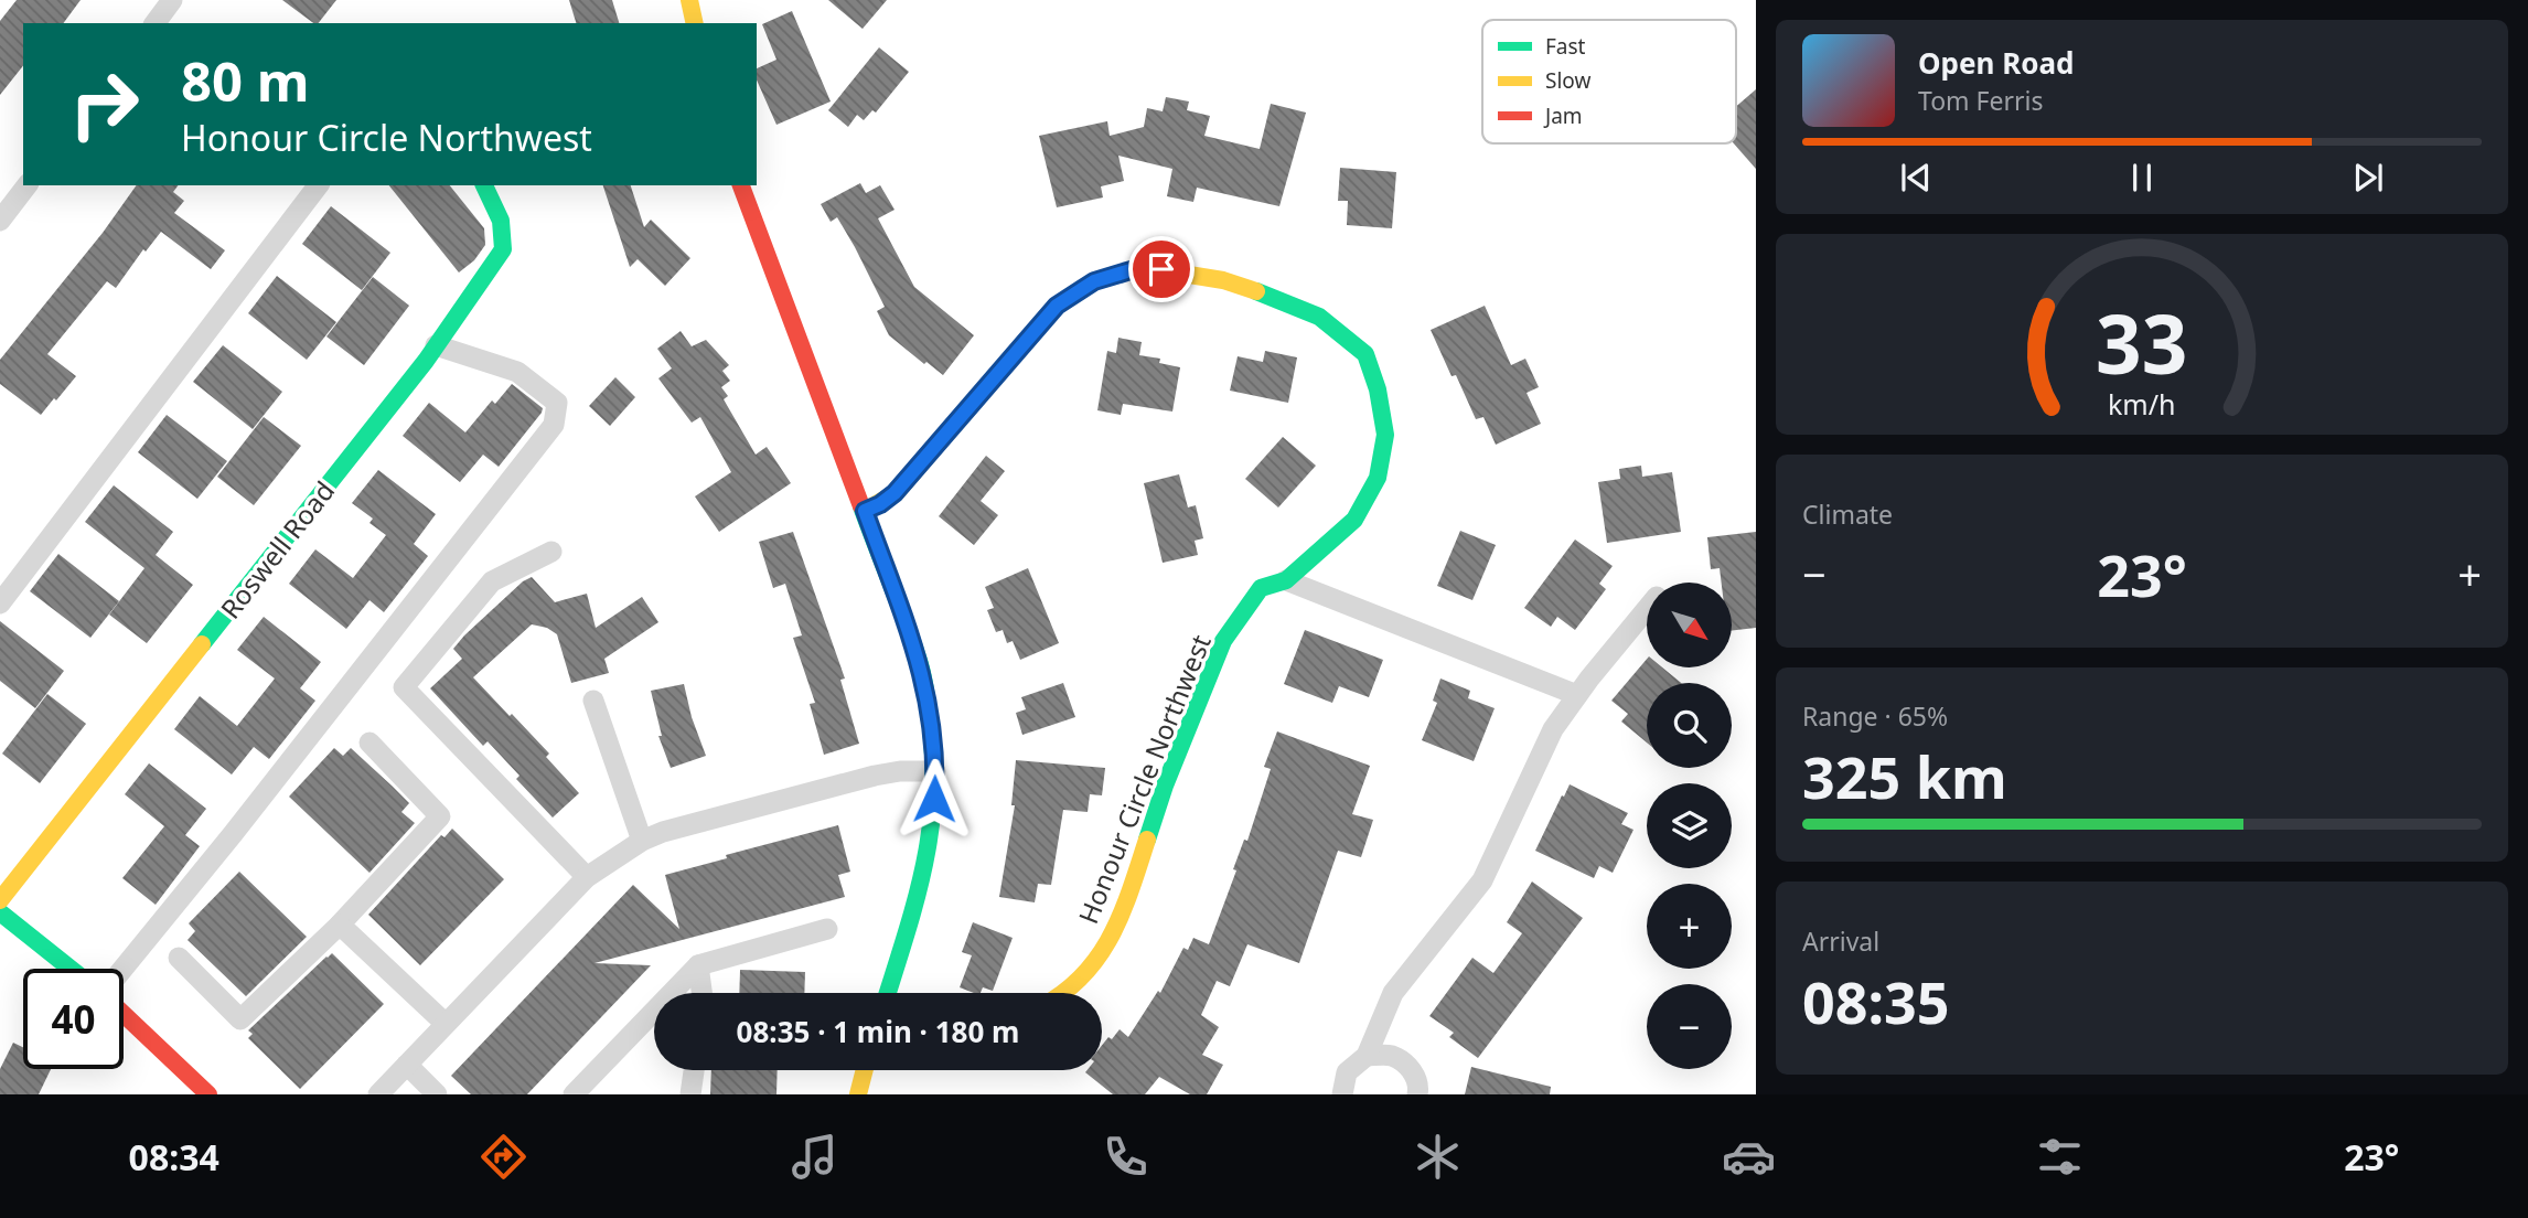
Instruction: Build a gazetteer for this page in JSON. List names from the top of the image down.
{
  "streets": {
    "street": ["Roswell Road", "Honour Circle Northwest"]
  },
  "legend": ["Fast", "Slow", "Jam"],
  "north": "bottom right",
  "page": {
    "turn": ["80 m", "Honour Circle Northwest"],
    "song": ["Open Road", "Tom Ferris"],
    "tile": [
      "Climate",
      ["Range · 65%", "325 km"],
      ["Arrival", "08:35"]
    ],
    "heat": ["−", "23°", "+"],
    "map_buttons": ["+", "−"],
    "limit": "40",
    "trip": "08:35 · 1 min · 180 m",
    "tabs": ["08:34", "23°"],
    "gauge": ["33", "km/h"]
  }
}
